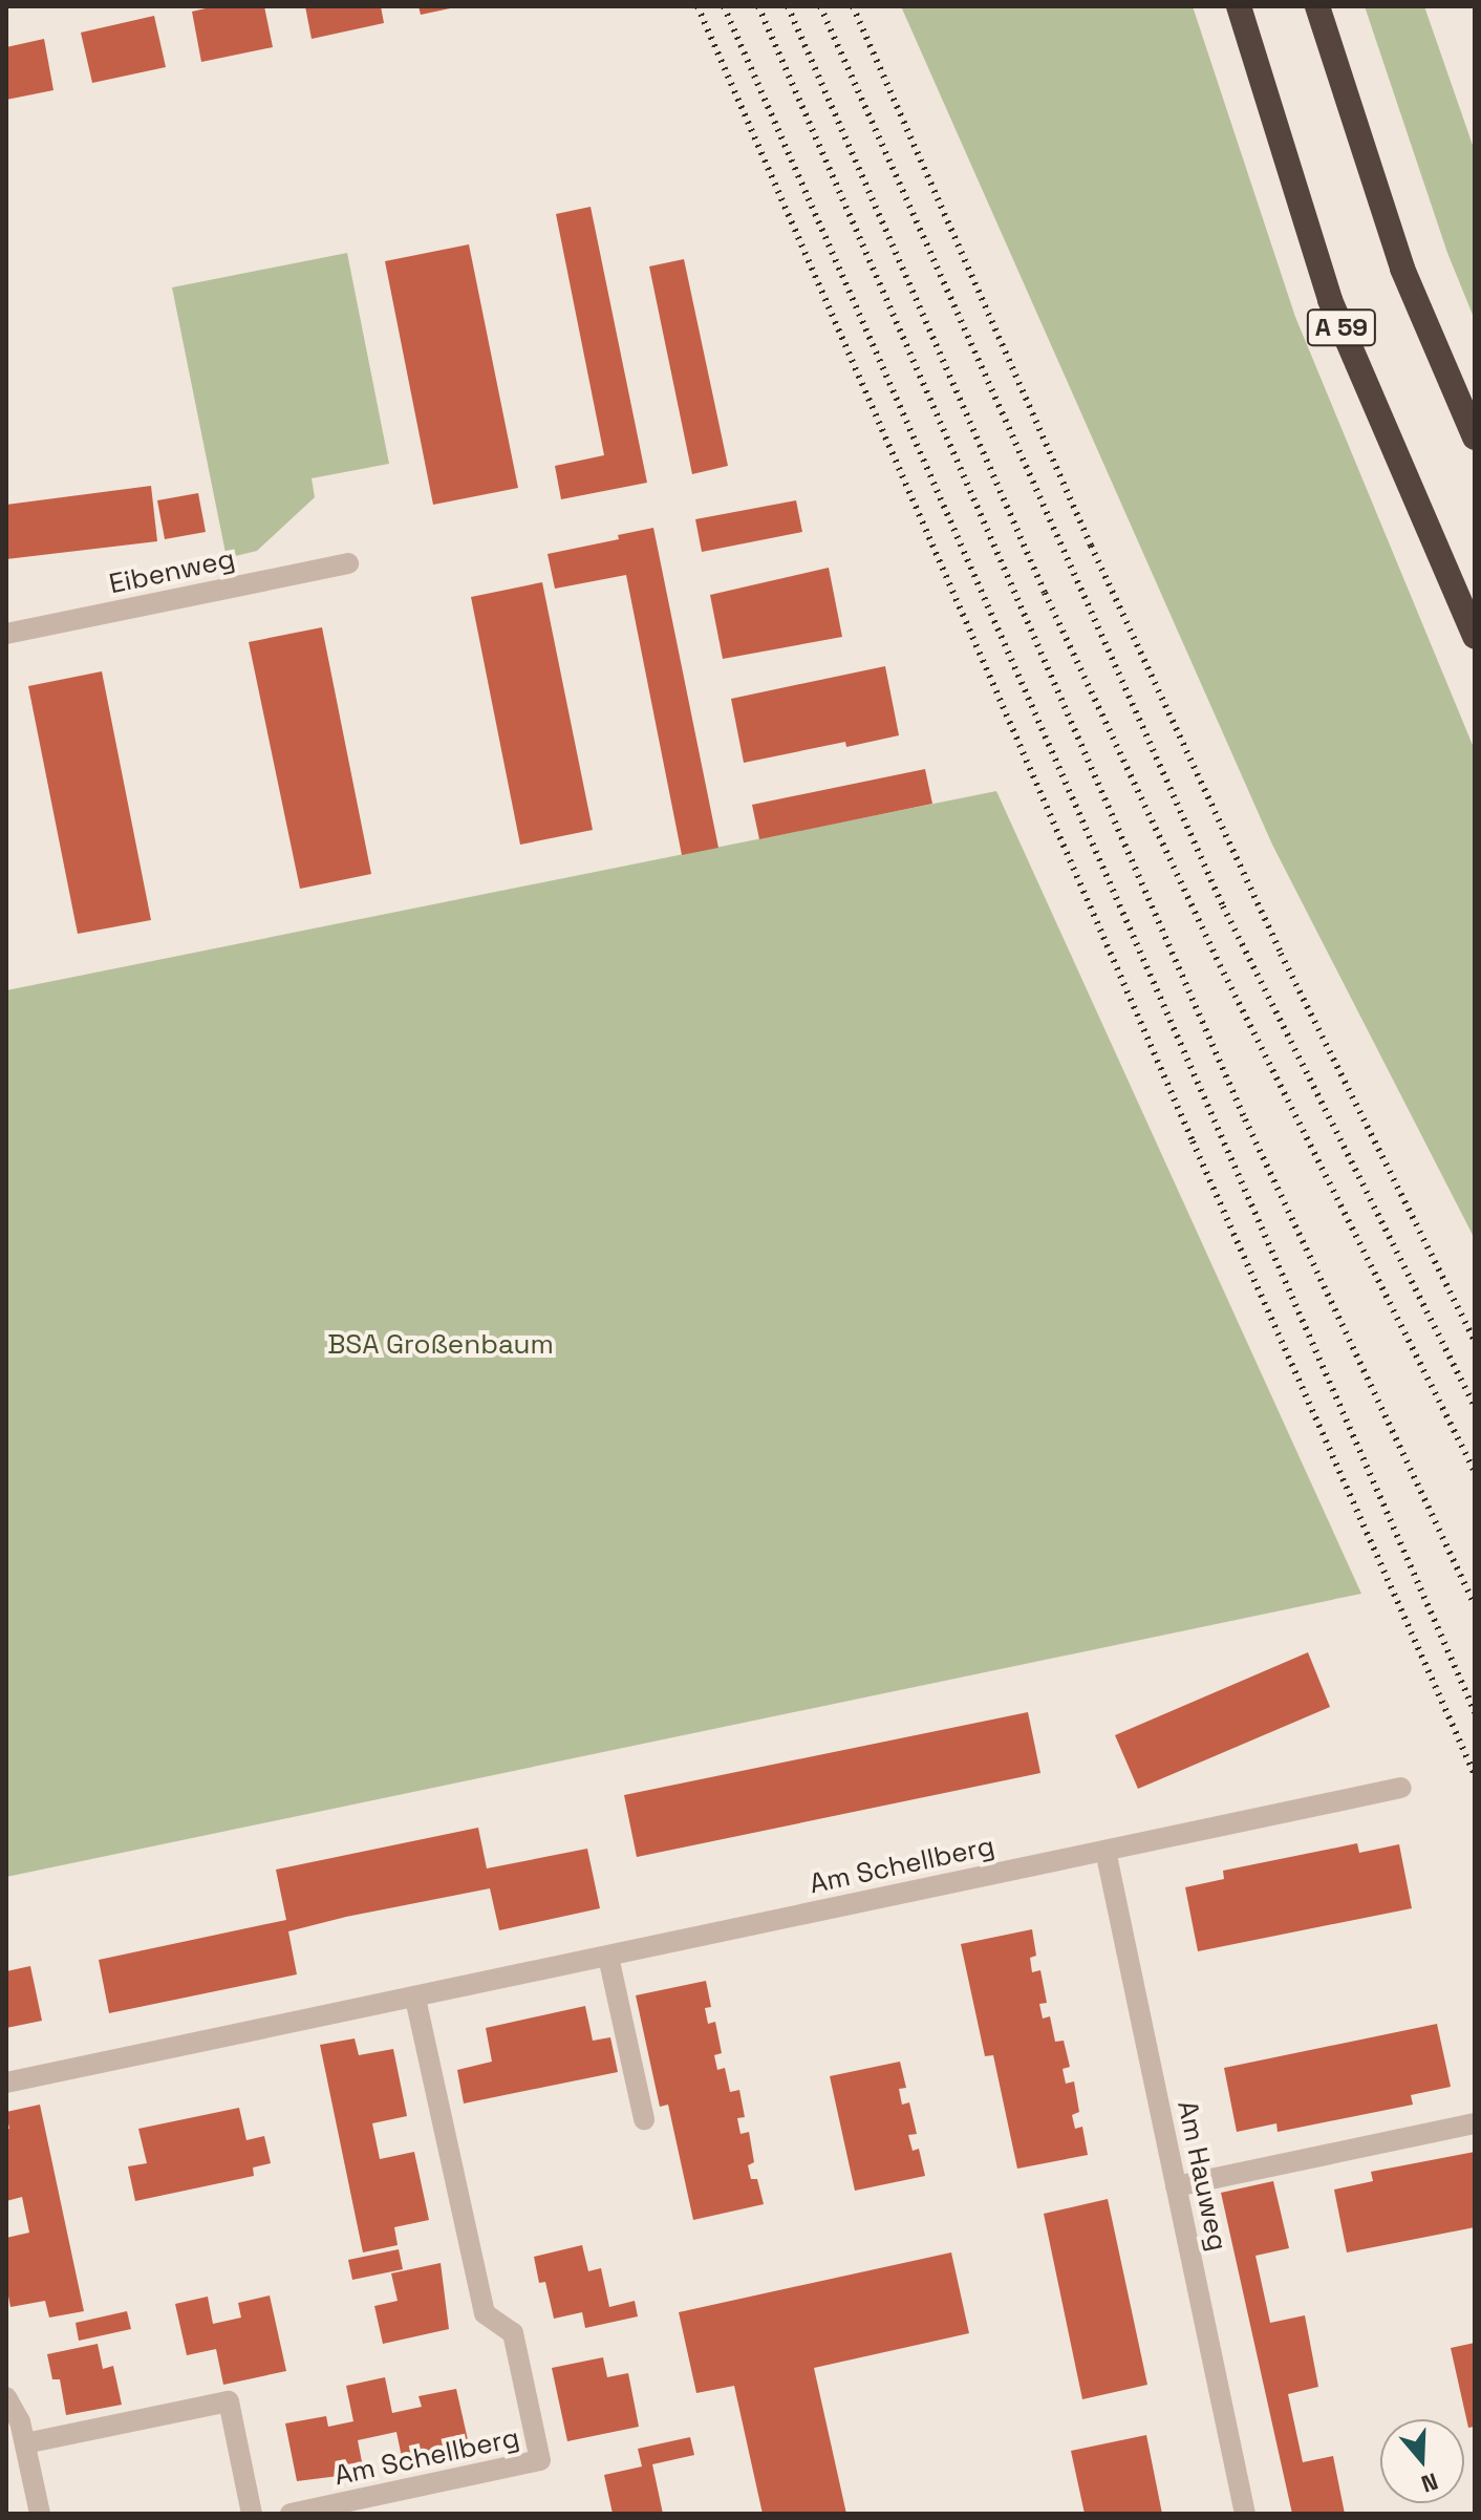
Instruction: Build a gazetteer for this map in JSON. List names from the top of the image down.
{
  "streets": {
    "highway": ["A 59"],
    "street": ["Eibenweg", "Am Schellberg", "Am Hauweg"]
  },
  "crossings": [
    ["Am Schellberg", "Am Hauweg"]
  ],
  "parks": ["BSA Großenbaum"],
  "north": "bottom"
}
